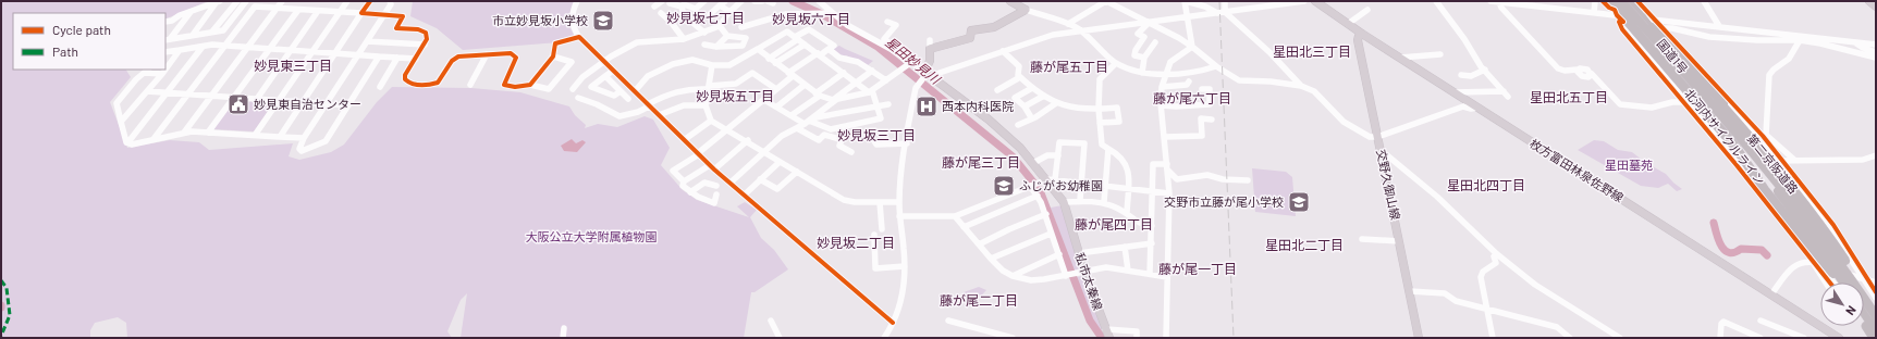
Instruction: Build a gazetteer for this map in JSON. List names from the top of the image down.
{
  "streets": {
    "highway": ["国道1号", "第二京阪道路"],
    "main road": ["枚方富田林泉佐野線", "交野久御山線", "私市太秦線"],
    "cycle path": ["北河内サイクルライン"]
  },
  "crossings": [
    ["枚方富田林泉佐野線", "交野久御山線"]
  ],
  "districts": [
    "妙見坂七丁目",
    "妙見坂六丁目",
    "星田北三丁目",
    "妙見東三丁目",
    "藤が尾五丁目",
    "妙見坂五丁目",
    "星田北五丁目",
    "藤が尾六丁目",
    "妙見坂三丁目",
    "藤が尾三丁目",
    "星田北四丁目",
    "藤が尾四丁目",
    "妙見坂二丁目",
    "星田北二丁目",
    "藤が尾一丁目",
    "藤が尾二丁目"
  ],
  "water": ["星田妙見川"],
  "parks": ["星田墓苑", "大阪公立大学附属植物園"],
  "places": {
    "school or university": ["市立妙見坂小学校", "ふじがお幼稚園", "交野市立藤が尾小学校"],
    "public building": ["妙見東自治センター"],
    "hospital": ["西本内科医院"]
  },
  "legend": ["Cycle path", "Path"],
  "north": "bottom right"
}
